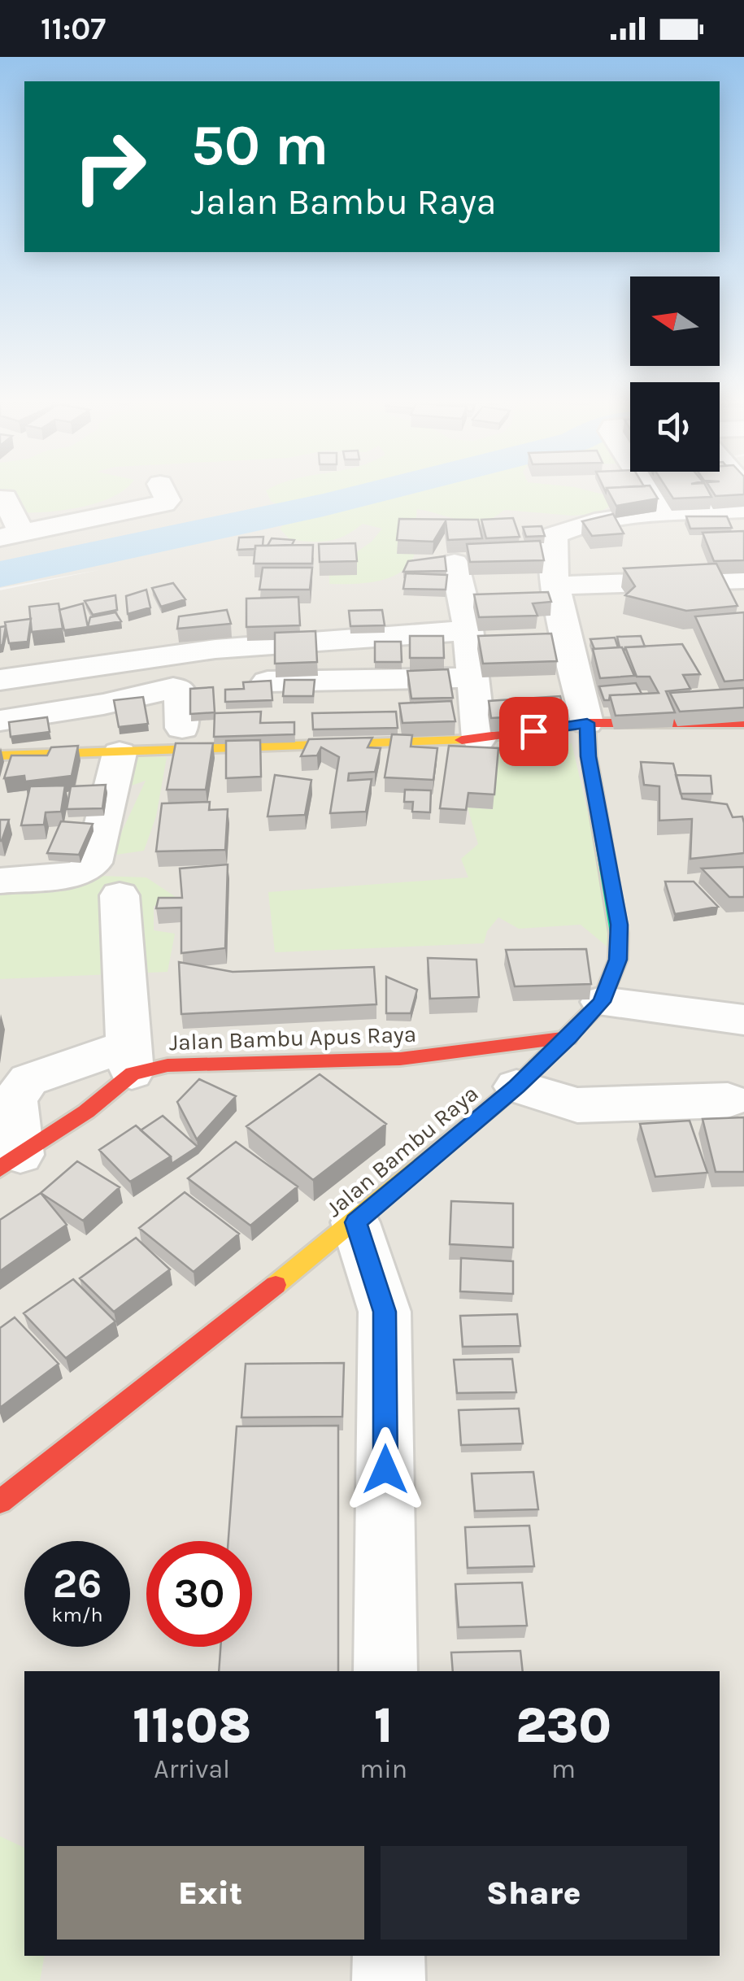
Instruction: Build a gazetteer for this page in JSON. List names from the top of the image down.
{
  "streets": {
    "street": ["Jalan Bambu Apus Raya", "Jalan Bambu Raya"]
  },
  "crossings": [
    ["Jalan Bambu Apus Raya", "Jalan Bambu Raya"]
  ],
  "north": "left",
  "page": {
    "status": "11:07",
    "turn": ["50 m", "Jalan Bambu Raya"],
    "speed": "26 km/h",
    "limit": "30",
    "eta": [
      "11:08",
      "Arrival",
      "1",
      "min",
      "230",
      "m"
    ],
    "buttons": ["Exit", "Share"]
  }
}
